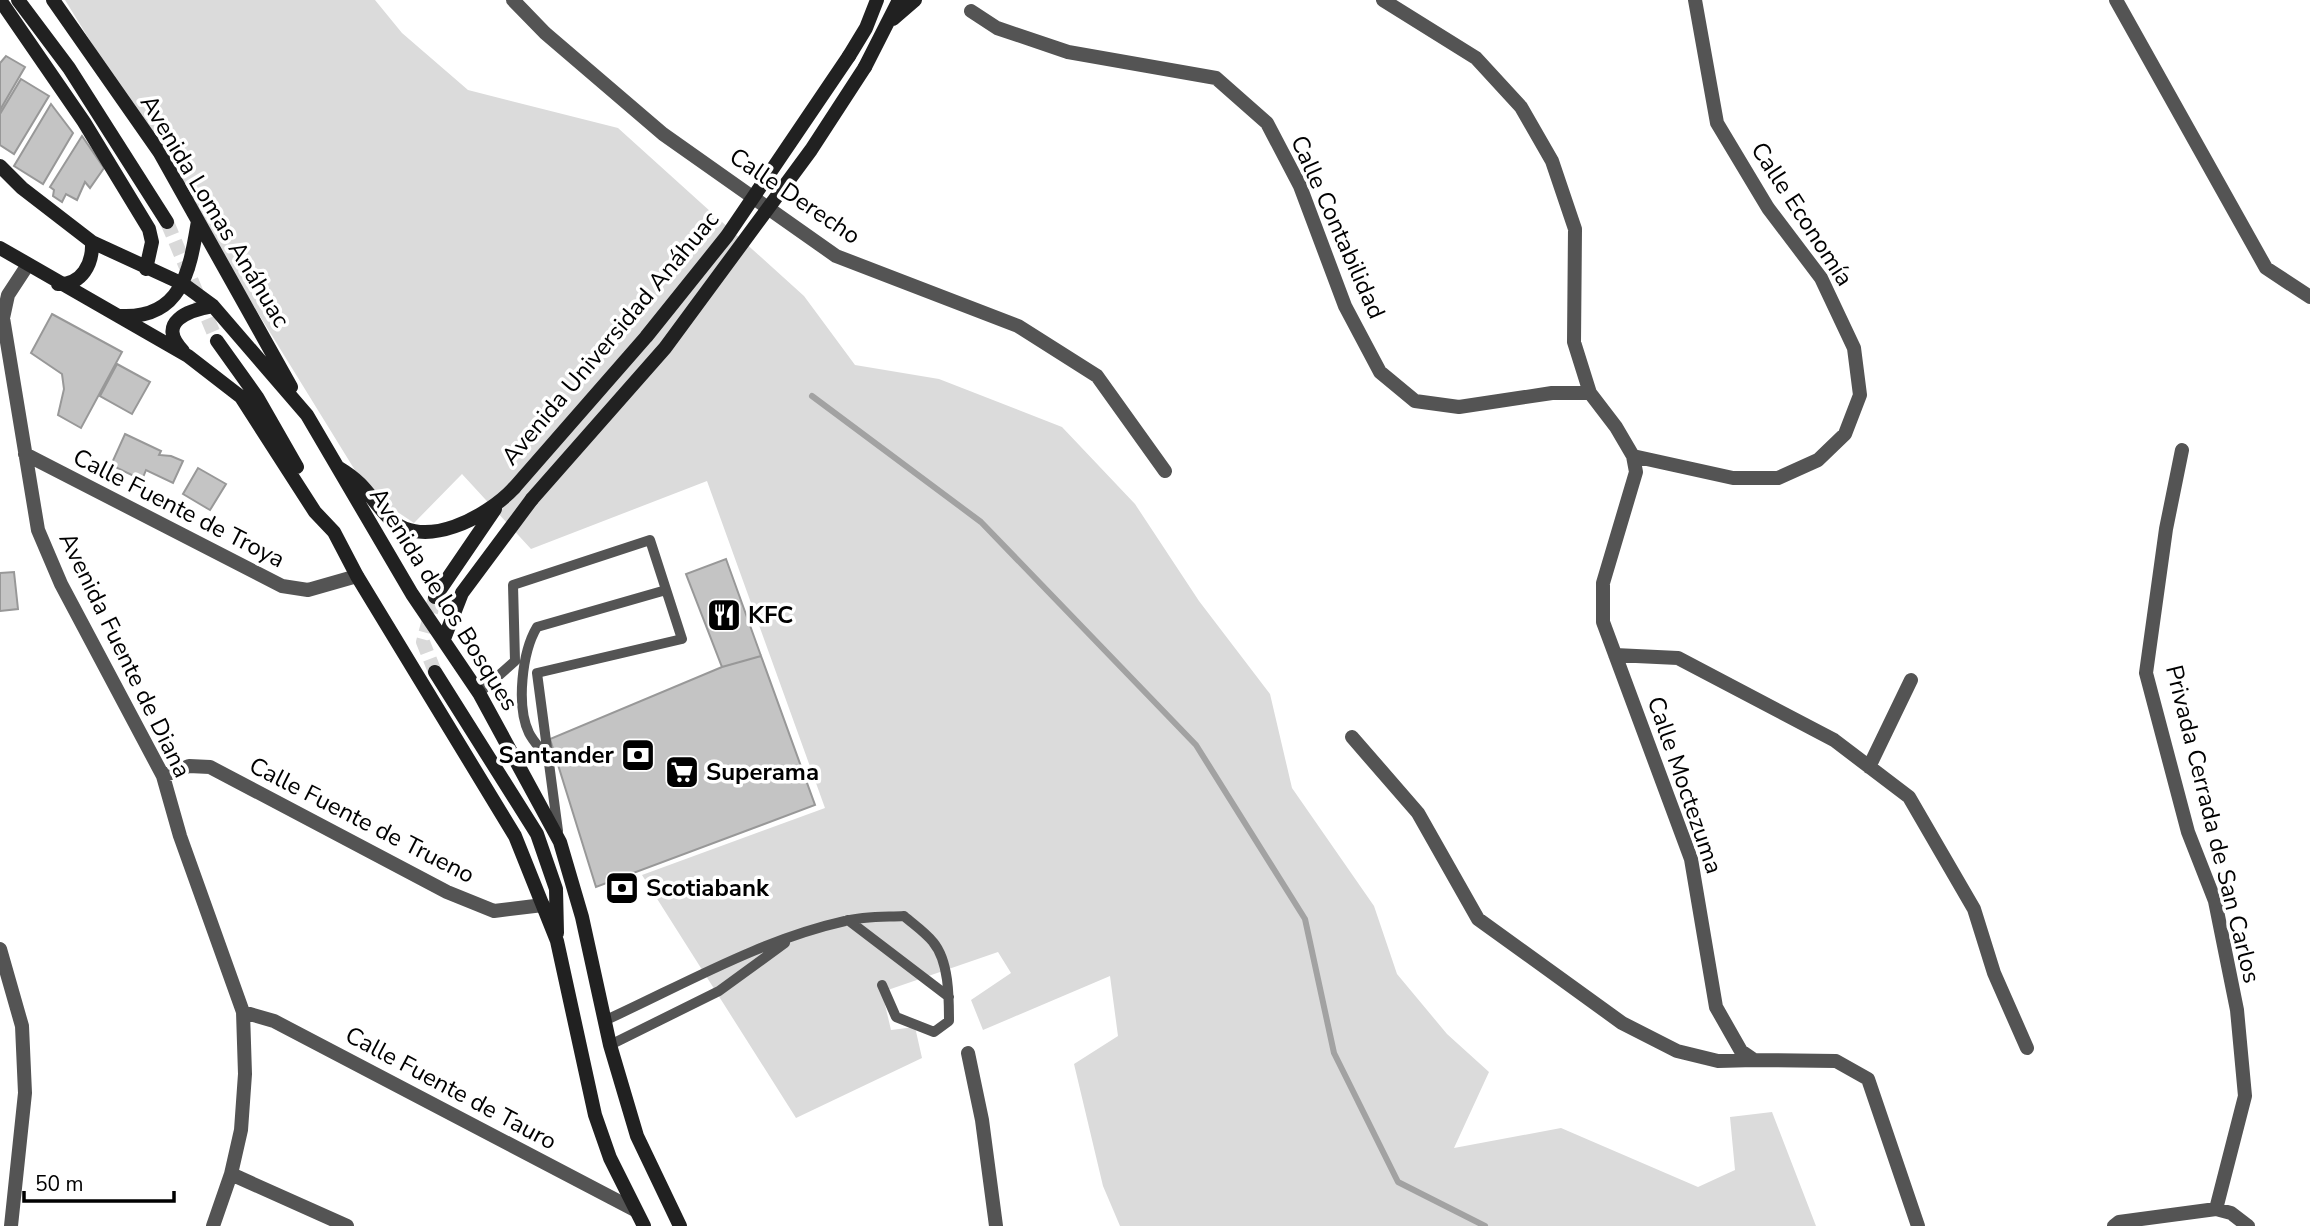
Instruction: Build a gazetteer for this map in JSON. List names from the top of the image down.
{
  "streets": {
    "main road": ["Avenida Lomas Anáhuac", "Avenida Universidad Anáhuac", "Avenida de los Bosques"],
    "street": [
      "Calle Derecho",
      "Calle Economía",
      "Calle Contabilidad",
      "Calle Fuente de Troya",
      "Avenida Fuente de Diana",
      "Calle Moctezuma",
      "Calle Fuente de Trueno",
      "Privada Cerrada de San Carlos",
      "Calle Fuente de Tauro"
    ]
  },
  "crossings": [
    ["Avenida Lomas Anáhuac", "Avenida de los Bosques"],
    ["Calle Economía", "Calle Moctezuma"],
    ["Avenida Universidad Anáhuac", "Avenida de los Bosques"],
    ["Calle Fuente de Troya", "Avenida Fuente de Diana"],
    ["Avenida Fuente de Diana", "Calle Fuente de Trueno"],
    ["Avenida Fuente de Diana", "Calle Fuente de Tauro"]
  ],
  "places": {
    "restaurant": ["KFC"],
    "bank": ["Santander", "Scotiabank"],
    "supermarket": ["Superama"]
  },
  "scale_bar": "50 m"
}
